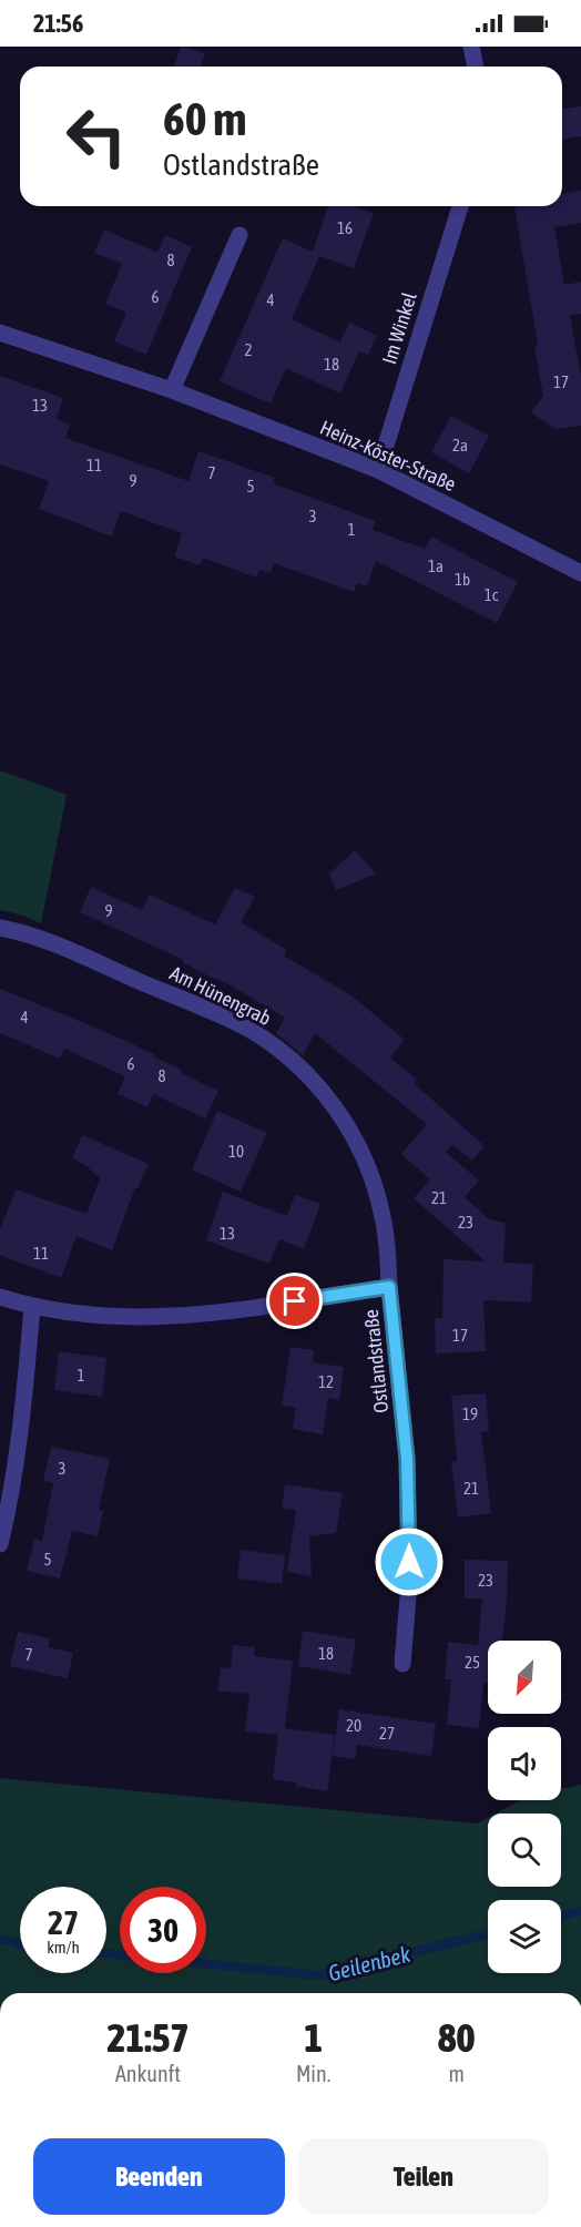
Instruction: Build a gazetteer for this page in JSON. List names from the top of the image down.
{
  "streets": {
    "street": [
      "Im Winkel",
      "Heinz-Köster-Straße",
      "Am Hünengrab",
      "Ostlandstraße"
    ]
  },
  "crossings": [
    ["Im Winkel", "Heinz-Köster-Straße"],
    ["Am Hünengrab", "Ostlandstraße"]
  ],
  "water": ["Geilenbek"],
  "house_numbers": [
    "16",
    "8",
    "6",
    "4",
    "2",
    "18",
    "17",
    "13",
    "2a",
    "11",
    "7",
    "9",
    "5",
    "3",
    "1",
    "1a",
    "1b",
    "1c",
    "9",
    "4",
    "6",
    "8",
    "10",
    "21",
    "23",
    "13",
    "11",
    "17",
    "1",
    "12",
    "19",
    "3",
    "21",
    "5",
    "23",
    "18",
    "7",
    "25",
    "20",
    "27"
  ],
  "north": "bottom left",
  "page": {
    "status": "21:56",
    "turn": ["60 m", "Ostlandstraße"],
    "speed": "27 km/h",
    "limit": "30",
    "eta": [
      "21:57",
      "Ankunft",
      "1",
      "Min.",
      "80",
      "m"
    ],
    "buttons": ["Beenden", "Teilen"]
  }
}
